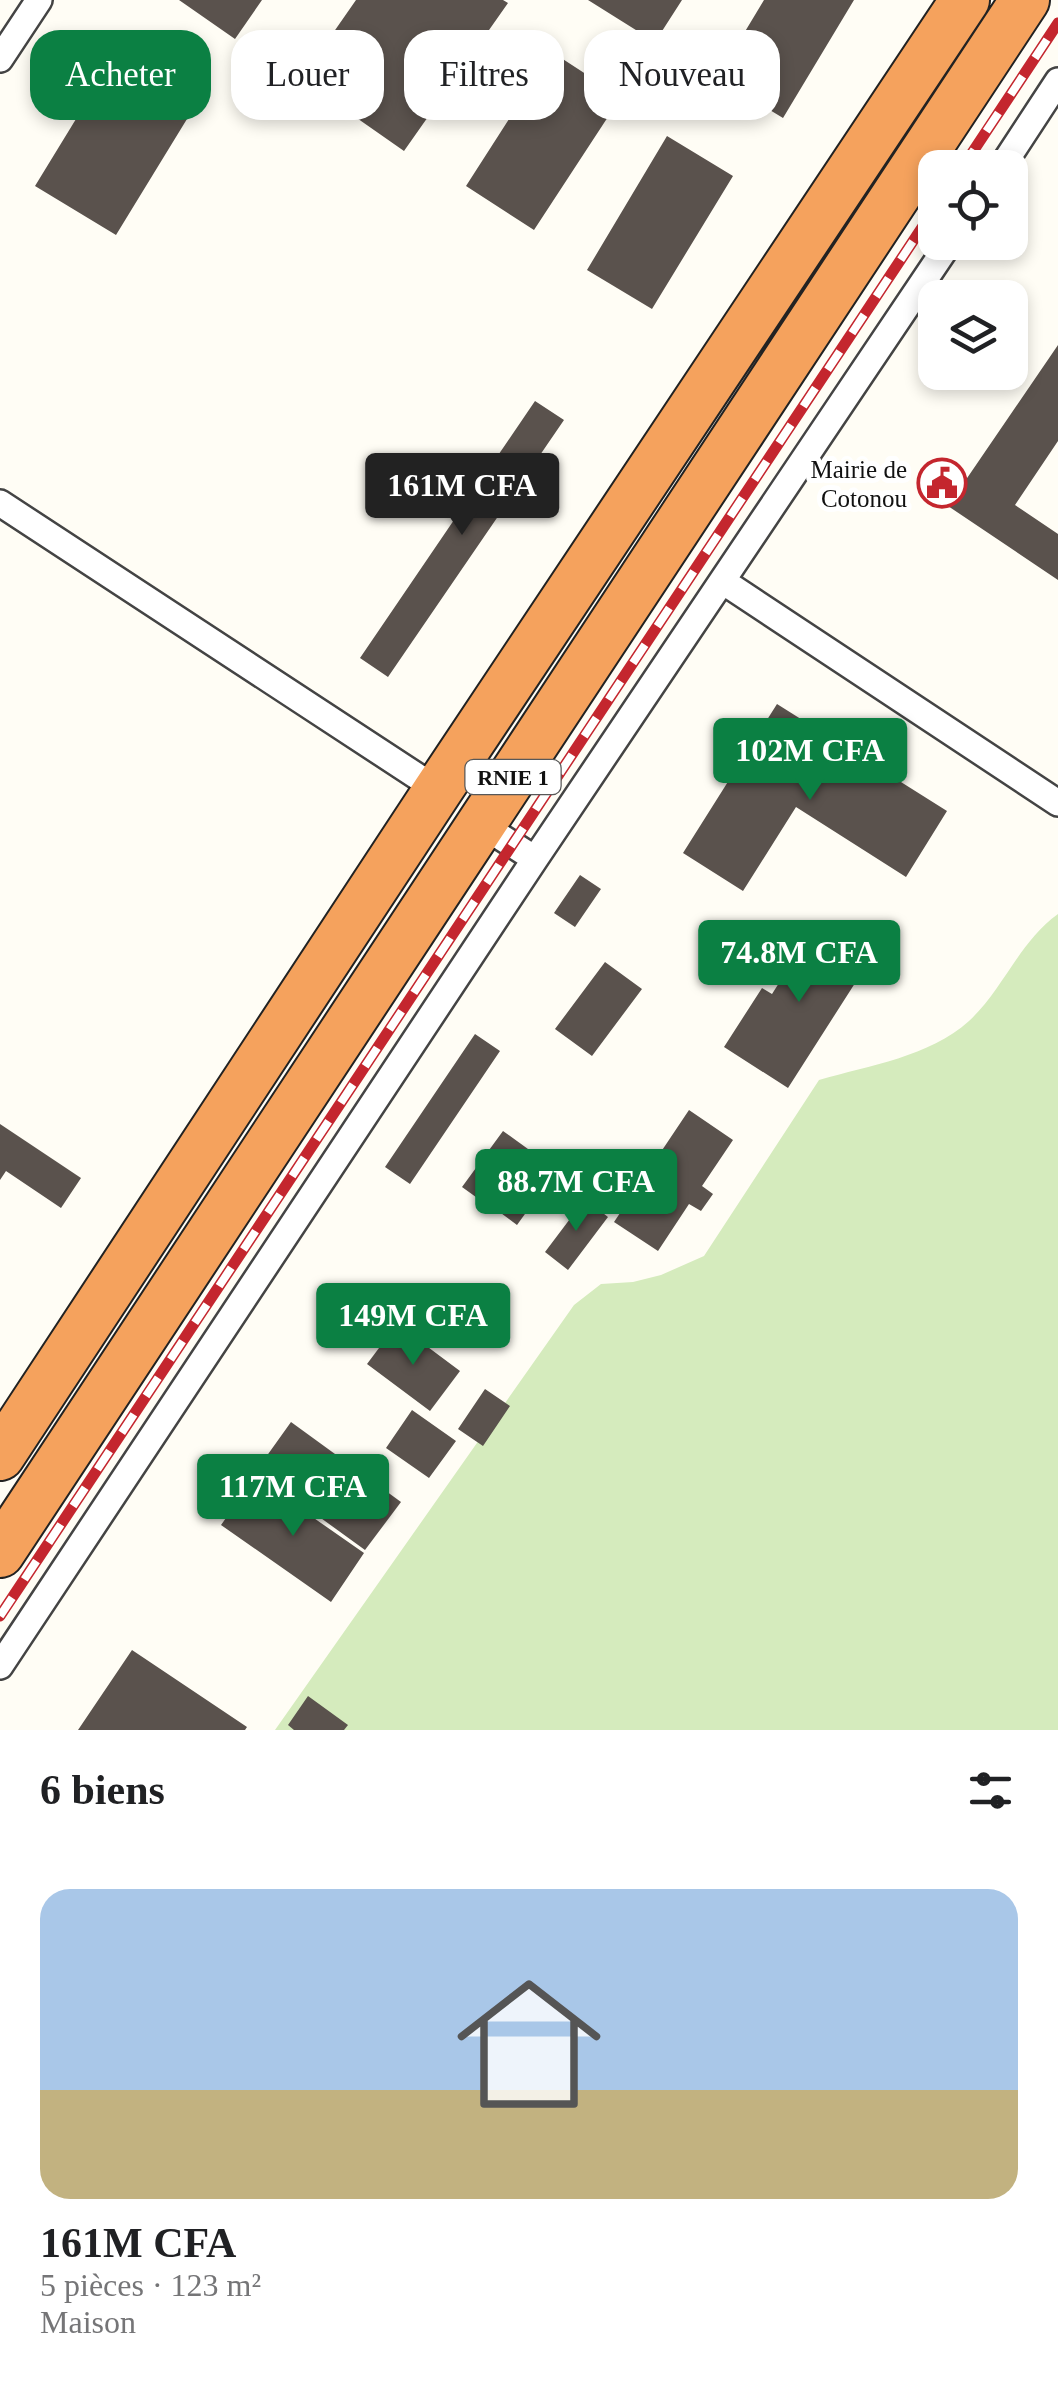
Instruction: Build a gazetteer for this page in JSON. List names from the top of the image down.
{
  "streets": {
    "highway": ["RNIE 1"]
  },
  "places": {
    "public building": ["Mairie de Cotonou"]
  },
  "page": {
    "chip": [
      "Acheter",
      "Louer",
      "Filtres",
      "Nouveau"
    ],
    "price": [
      "161M CFA",
      "102M CFA",
      "74.8M CFA",
      "88.7M CFA",
      "149M CFA",
      "117M CFA"
    ],
    "heading": "6 biens",
    "list": [
      {
        "name": "161M CFA",
        "note": "5 pièces · 123 m² · Maison"
      }
    ]
  }
}
